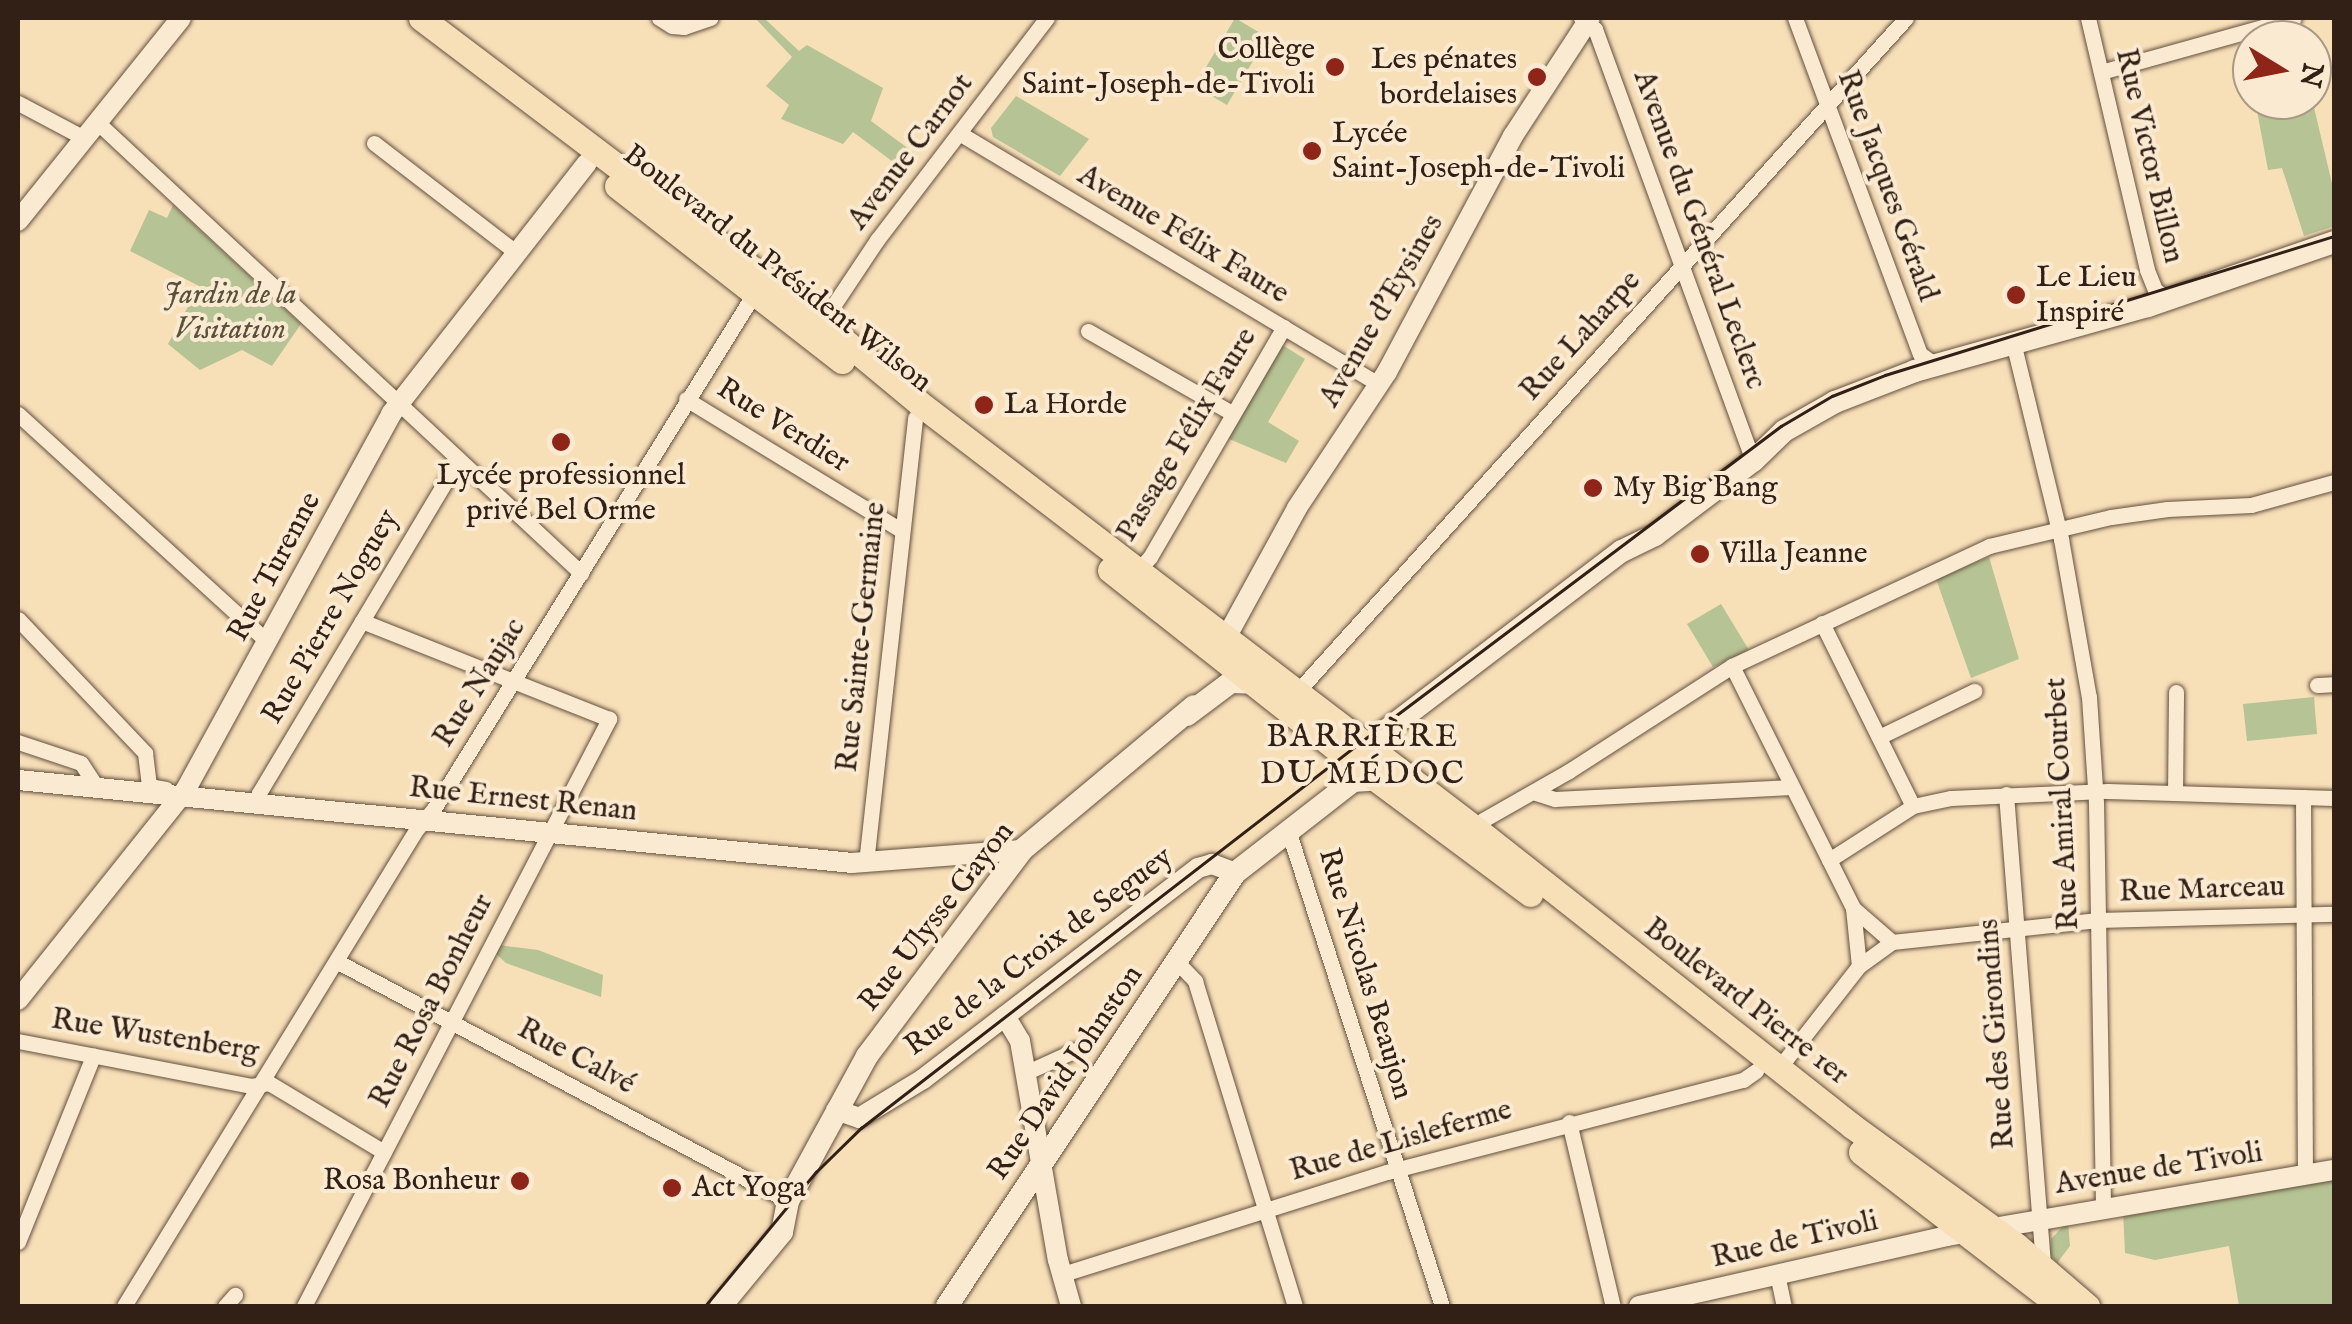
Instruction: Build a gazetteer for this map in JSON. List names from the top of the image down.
{
  "streets": {
    "main road": [
      "Boulevard du Président Wilson",
      "Rue Ulysse Gayon",
      "Boulevard Pierre 1er",
      "Rue David Johnston"
    ],
    "street": [
      "Avenue Carnot",
      "Rue Victor Billon",
      "Rue Jacques Gérald",
      "Avenue du Général Leclerc",
      "Avenue Félix Faure",
      "Avenue d'Eysines",
      "Rue Laharpe",
      "Rue Verdier",
      "Passage Félix Faure",
      "Rue Turenne",
      "Rue Pierre Noguey",
      "Rue Sainte-Germaine",
      "Rue Naujac",
      "Rue Ernest Renan",
      "Rue Amiral Courbet",
      "Rue Marceau",
      "Rue de la Croix de Seguey",
      "Rue Nicolas Beaujon",
      "Rue Rosa Bonheur",
      "Rue des Girondins",
      "Rue Wustenberg",
      "Rue Calvé",
      "Rue de Lisleferme",
      "Avenue de Tivoli",
      "Rue de Tivoli"
    ]
  },
  "crossings": [
    ["Avenue Carnot", "Avenue Félix Faure"],
    ["Avenue Carnot", "Boulevard du Président Wilson"],
    ["Rue Jacques Gérald", "Rue Laharpe"],
    ["Avenue du Général Leclerc", "Avenue d'Eysines"],
    ["Avenue du Général Leclerc", "Rue Laharpe"],
    ["Avenue Félix Faure", "Avenue d'Eysines"],
    ["Avenue Félix Faure", "Passage Félix Faure"],
    ["Boulevard du Président Wilson", "Avenue d'Eysines"],
    ["Boulevard du Président Wilson", "Rue Laharpe"],
    ["Boulevard du Président Wilson", "Passage Félix Faure"],
    ["Boulevard du Président Wilson", "Rue Turenne"],
    ["Boulevard du Président Wilson", "Rue Sainte-Germaine"],
    ["Boulevard du Président Wilson", "Rue Naujac"],
    ["Boulevard du Président Wilson", "Rue Ulysse Gayon"],
    ["Boulevard du Président Wilson", "Boulevard Pierre 1er"],
    ["Avenue d'Eysines", "Rue Ulysse Gayon"],
    ["Rue Verdier", "Rue Sainte-Germaine"],
    ["Rue Verdier", "Rue Naujac"],
    ["Rue Turenne", "Rue Ernest Renan"],
    ["Rue Pierre Noguey", "Rue Ernest Renan"],
    ["Rue Sainte-Germaine", "Rue Ernest Renan"],
    ["Rue Naujac", "Rue Ernest Renan"],
    ["Rue Naujac", "Rue Rosa Bonheur"],
    ["Rue Naujac", "Rue Wustenberg"],
    ["Rue Naujac", "Rue Calvé"],
    ["Rue Ernest Renan", "Rue Ulysse Gayon"],
    ["Rue Ernest Renan", "Rue Rosa Bonheur"],
    ["Rue Amiral Courbet", "Rue Marceau"],
    ["Rue Amiral Courbet", "Avenue de Tivoli"],
    ["Rue Marceau", "Rue des Girondins"],
    ["Rue Ulysse Gayon", "Rue de la Croix de Seguey"],
    ["Rue Ulysse Gayon", "Rue Calvé"],
    ["Rue de la Croix de Seguey", "Rue David Johnston"],
    ["Rue Nicolas Beaujon", "Rue de Lisleferme"],
    ["Rue Rosa Bonheur", "Rue Wustenberg"],
    ["Rue Rosa Bonheur", "Rue Calvé"],
    ["Boulevard Pierre 1er", "Rue des Girondins"],
    ["Boulevard Pierre 1er", "Rue de Lisleferme"],
    ["Boulevard Pierre 1er", "Avenue de Tivoli"],
    ["Boulevard Pierre 1er", "Rue de Tivoli"],
    ["Rue des Girondins", "Avenue de Tivoli"]
  ],
  "districts": ["BARRIÈRE DU MÉDOC"],
  "parks": ["Jardin de la Visitation"],
  "places": [
    "Collège Saint-Joseph-de-Tivoli",
    "Les pénates bordelaises",
    "Lycée Saint-Joseph-de-Tivoli",
    "Le Lieu Inspiré",
    "La Horde",
    "Lycée professionnel privé Bel Orme",
    "My Big Bang",
    "Villa Jeanne",
    "Rosa Bonheur",
    "Act Yoga"
  ],
  "north": "right"
}
